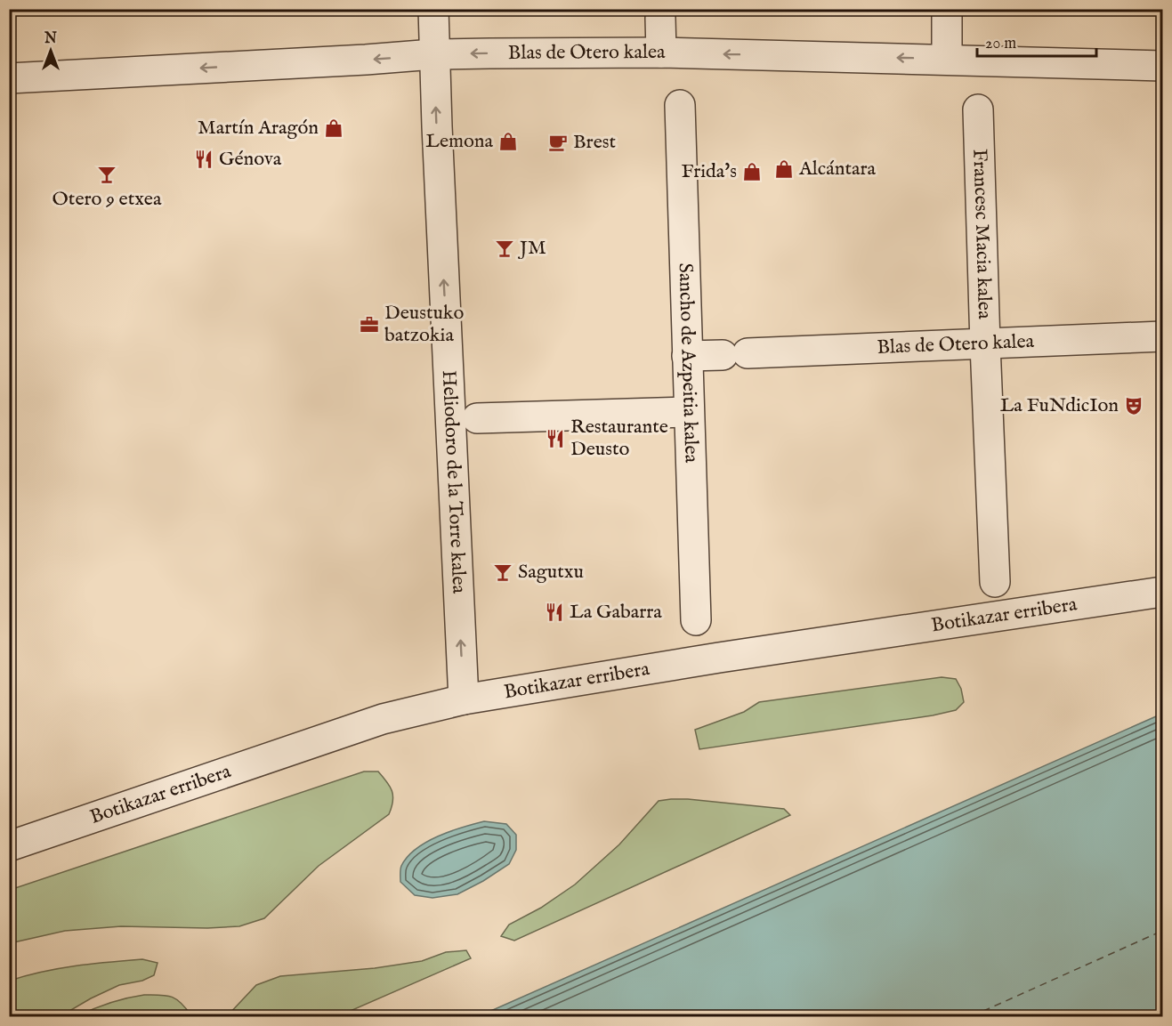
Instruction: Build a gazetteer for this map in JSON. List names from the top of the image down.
{
  "streets": {
    "street": [
      "Blas de Otero kalea",
      "Francesc Macia kalea",
      "Sancho de Azpeitia kalea",
      "Heliodoro de la Torre kalea",
      "Botikazar erribera"
    ]
  },
  "crossings": [
    ["Blas de Otero kalea", "Francesc Macia kalea"],
    ["Blas de Otero kalea", "Sancho de Azpeitia kalea"],
    ["Blas de Otero kalea", "Heliodoro de la Torre kalea"],
    ["Heliodoro de la Torre kalea", "Botikazar erribera"]
  ],
  "one_way": ["Blas de Otero kalea", "Heliodoro de la Torre kalea"],
  "places": {
    "shop": [
      "Martín Aragón",
      "Lemona",
      "Alcántara",
      "Frida's"
    ],
    "cafe": ["Brest"],
    "restaurant": ["Génova", "Restaurante Deusto", "La Gabarra"],
    "bar": ["Otero 9 etxea", "JM", "Sagutxu"],
    "office": ["Deustuko batzokia"],
    "theatre": ["La FuNdicIon"]
  },
  "scale_bar": "20 m",
  "north": "top"
}
